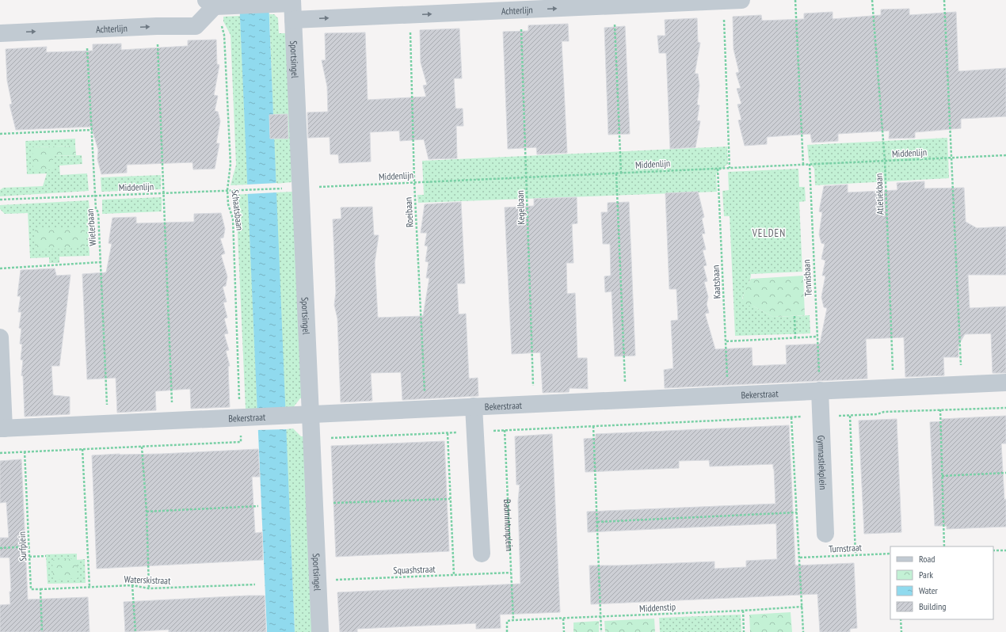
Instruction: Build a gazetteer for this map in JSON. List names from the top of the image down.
{
  "streets": {
    "street": [
      "Achterlijn",
      "Sportsingel",
      "Bekerstraat",
      "Gymnastiekplein"
    ],
    "path": [
      "Middenlijn",
      "Atletiekbaan",
      "Kegelbaan",
      "Schaatsbaan",
      "Roeibaan",
      "Wielerbaan",
      "Tennisbaan",
      "Kaatsbaan",
      "Badmintonplein",
      "Surfplein",
      "Turnstraat",
      "Squashstraat",
      "Waterskistraat",
      "Middenstip"
    ]
  },
  "crossings": [
    ["Achterlijn", "Sportsingel"],
    ["Achterlijn", "Kegelbaan"],
    ["Achterlijn", "Schaatsbaan"],
    ["Achterlijn", "Roeibaan"],
    ["Achterlijn", "Wielerbaan"],
    ["Sportsingel", "Middenlijn"],
    ["Sportsingel", "Bekerstraat"],
    ["Sportsingel", "Squashstraat"],
    ["Middenlijn", "Atletiekbaan"],
    ["Middenlijn", "Kegelbaan"],
    ["Middenlijn", "Schaatsbaan"],
    ["Middenlijn", "Roeibaan"],
    ["Middenlijn", "Wielerbaan"],
    ["Middenlijn", "Tennisbaan"],
    ["Middenlijn", "Kaatsbaan"],
    ["Atletiekbaan", "Bekerstraat"],
    ["Kegelbaan", "Bekerstraat"],
    ["Schaatsbaan", "Bekerstraat"],
    ["Roeibaan", "Bekerstraat"],
    ["Wielerbaan", "Bekerstraat"],
    ["Tennisbaan", "Bekerstraat"],
    ["Tennisbaan", "Gymnastiekplein"],
    ["Kaatsbaan", "Bekerstraat"],
    ["Bekerstraat", "Gymnastiekplein"],
    ["Badmintonplein", "Squashstraat"],
    ["Badmintonplein", "Middenstip"],
    ["Surfplein", "Waterskistraat"]
  ],
  "one_way": ["Achterlijn"],
  "districts": ["VELDEN"],
  "legend": [
    "Road",
    "Park",
    "Water",
    "Building"
  ]
}
